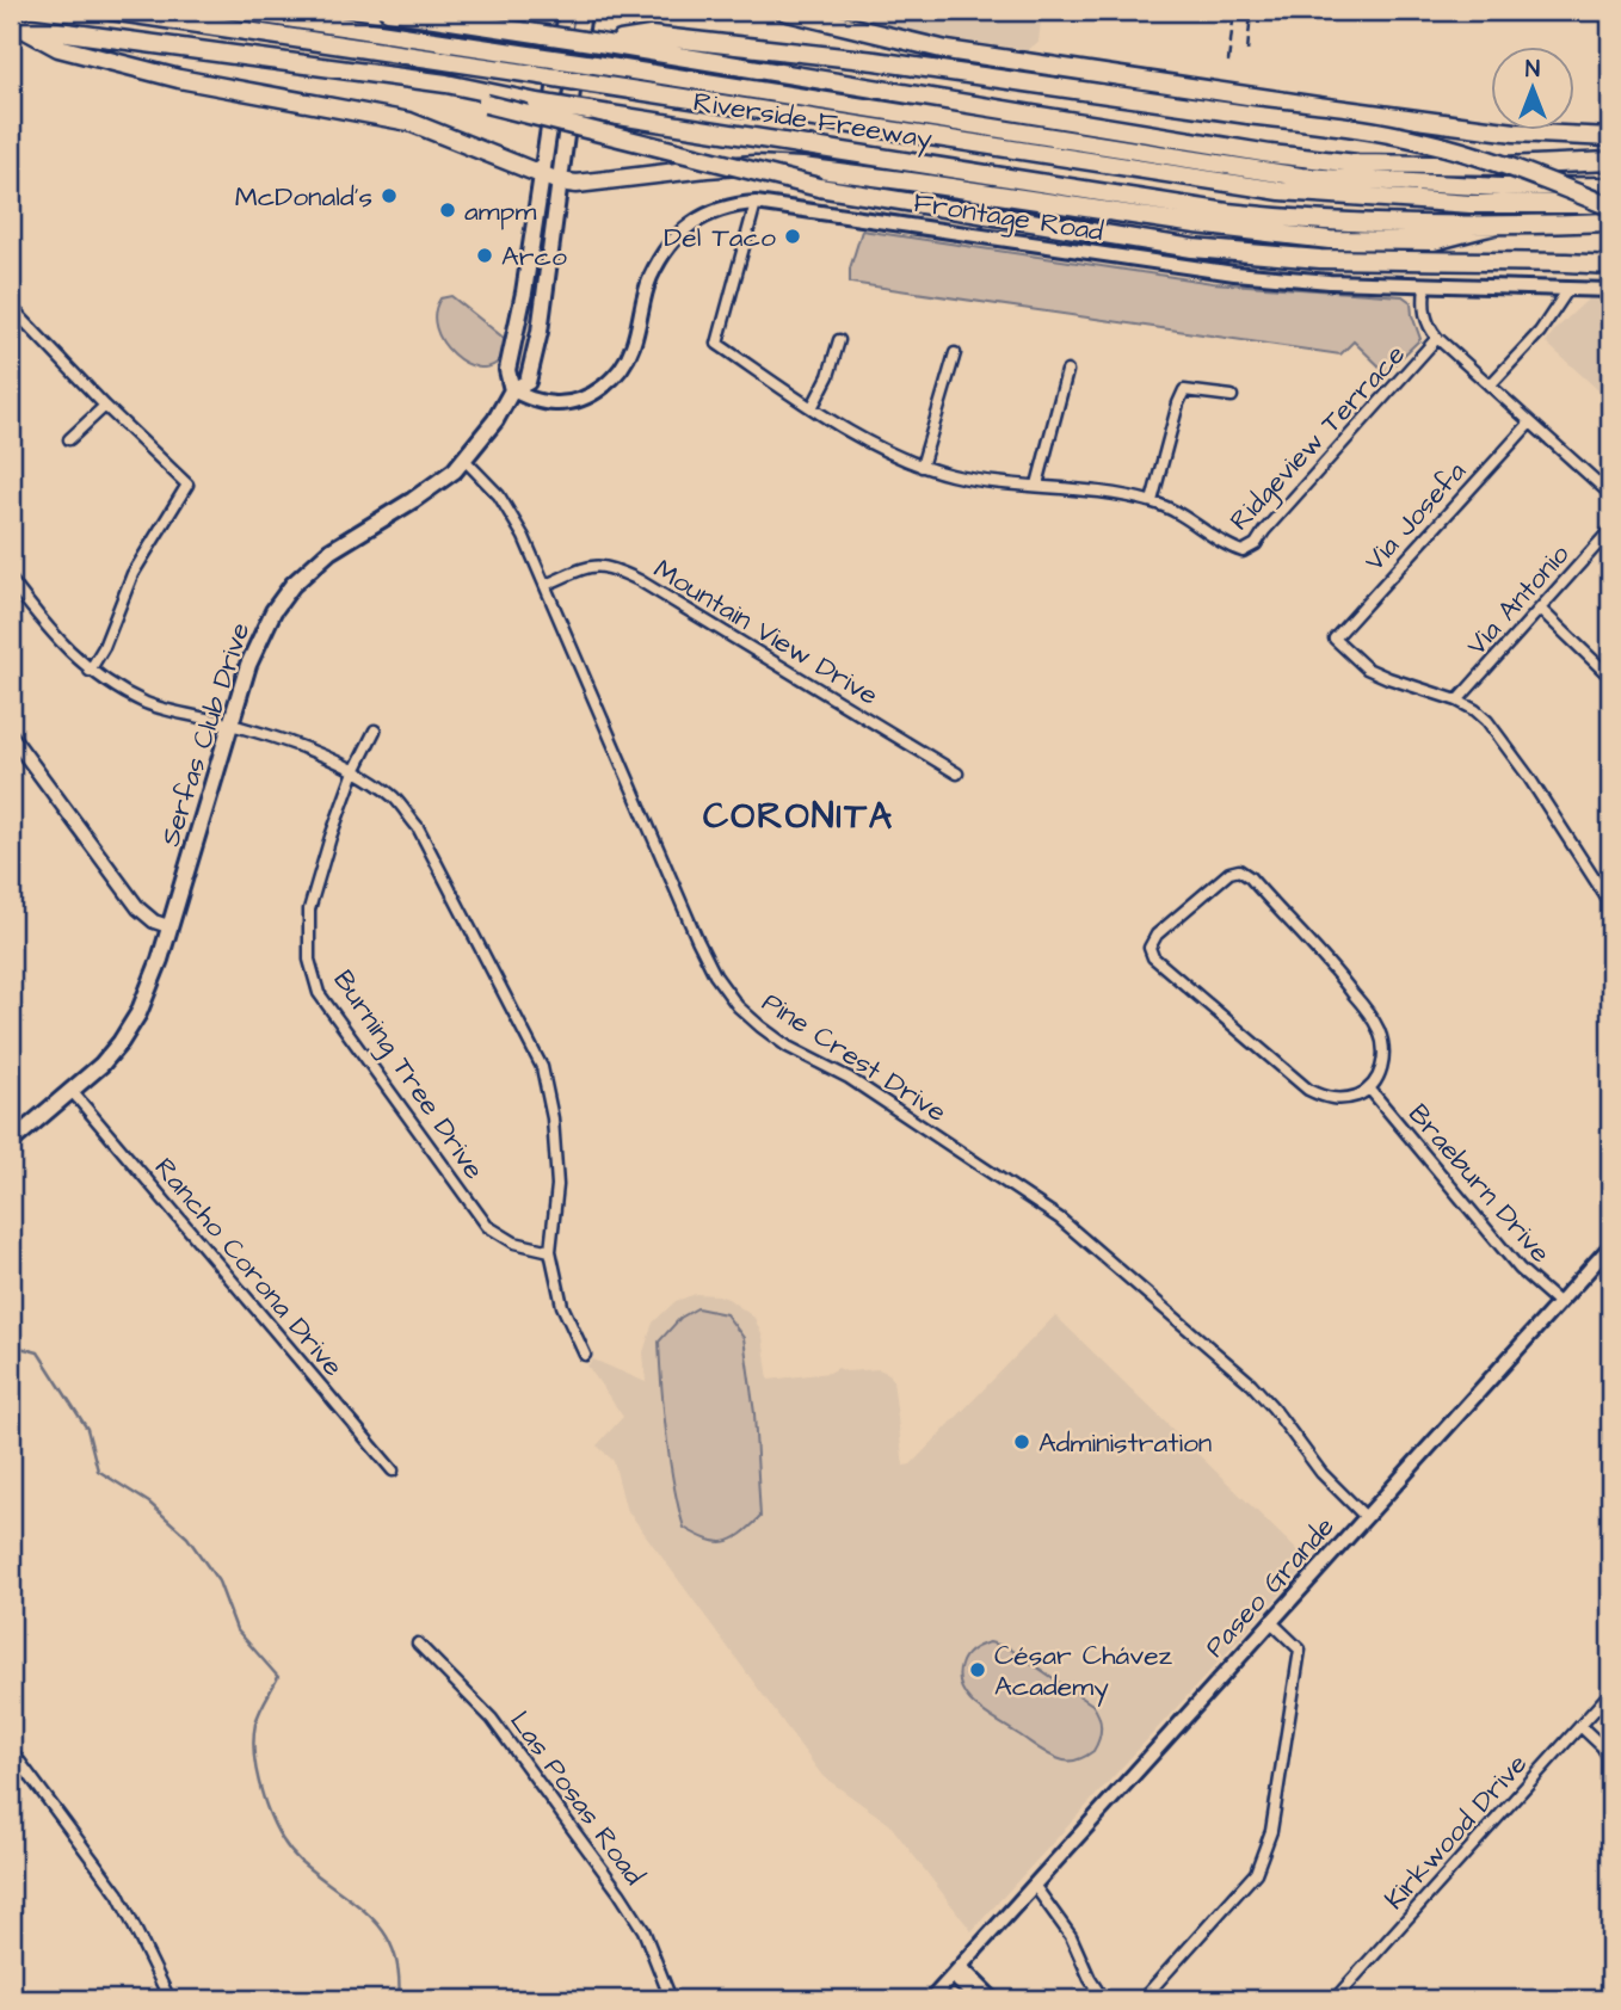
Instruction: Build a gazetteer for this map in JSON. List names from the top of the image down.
{
  "streets": {
    "highway": ["Riverside Freeway"],
    "main road": ["Frontage Road", "Serfas Club Drive", "Paseo Grande"],
    "street": [
      "Ridgeview Terrace",
      "Via Josefa",
      "Via Antonio",
      "Mountain View Drive",
      "Pine Crest Drive",
      "Burning Tree Drive",
      "Braeburn Drive",
      "Rancho Corona Drive",
      "Las Posas Road",
      "Kirkwood Drive"
    ]
  },
  "crossings": [
    ["Frontage Road", "Ridgeview Terrace"],
    ["Frontage Road", "Serfas Club Drive"],
    ["Via Josefa", "Via Antonio"],
    ["Mountain View Drive", "Pine Crest Drive"],
    ["Serfas Club Drive", "Pine Crest Drive"],
    ["Serfas Club Drive", "Rancho Corona Drive"],
    ["Pine Crest Drive", "Paseo Grande"],
    ["Braeburn Drive", "Paseo Grande"]
  ],
  "districts": ["CORONITA"],
  "places": [
    "McDonald's",
    "ampm",
    "Del Taco",
    "Arco",
    "Administration",
    "César Chávez Academy"
  ],
  "north": "top"
}
